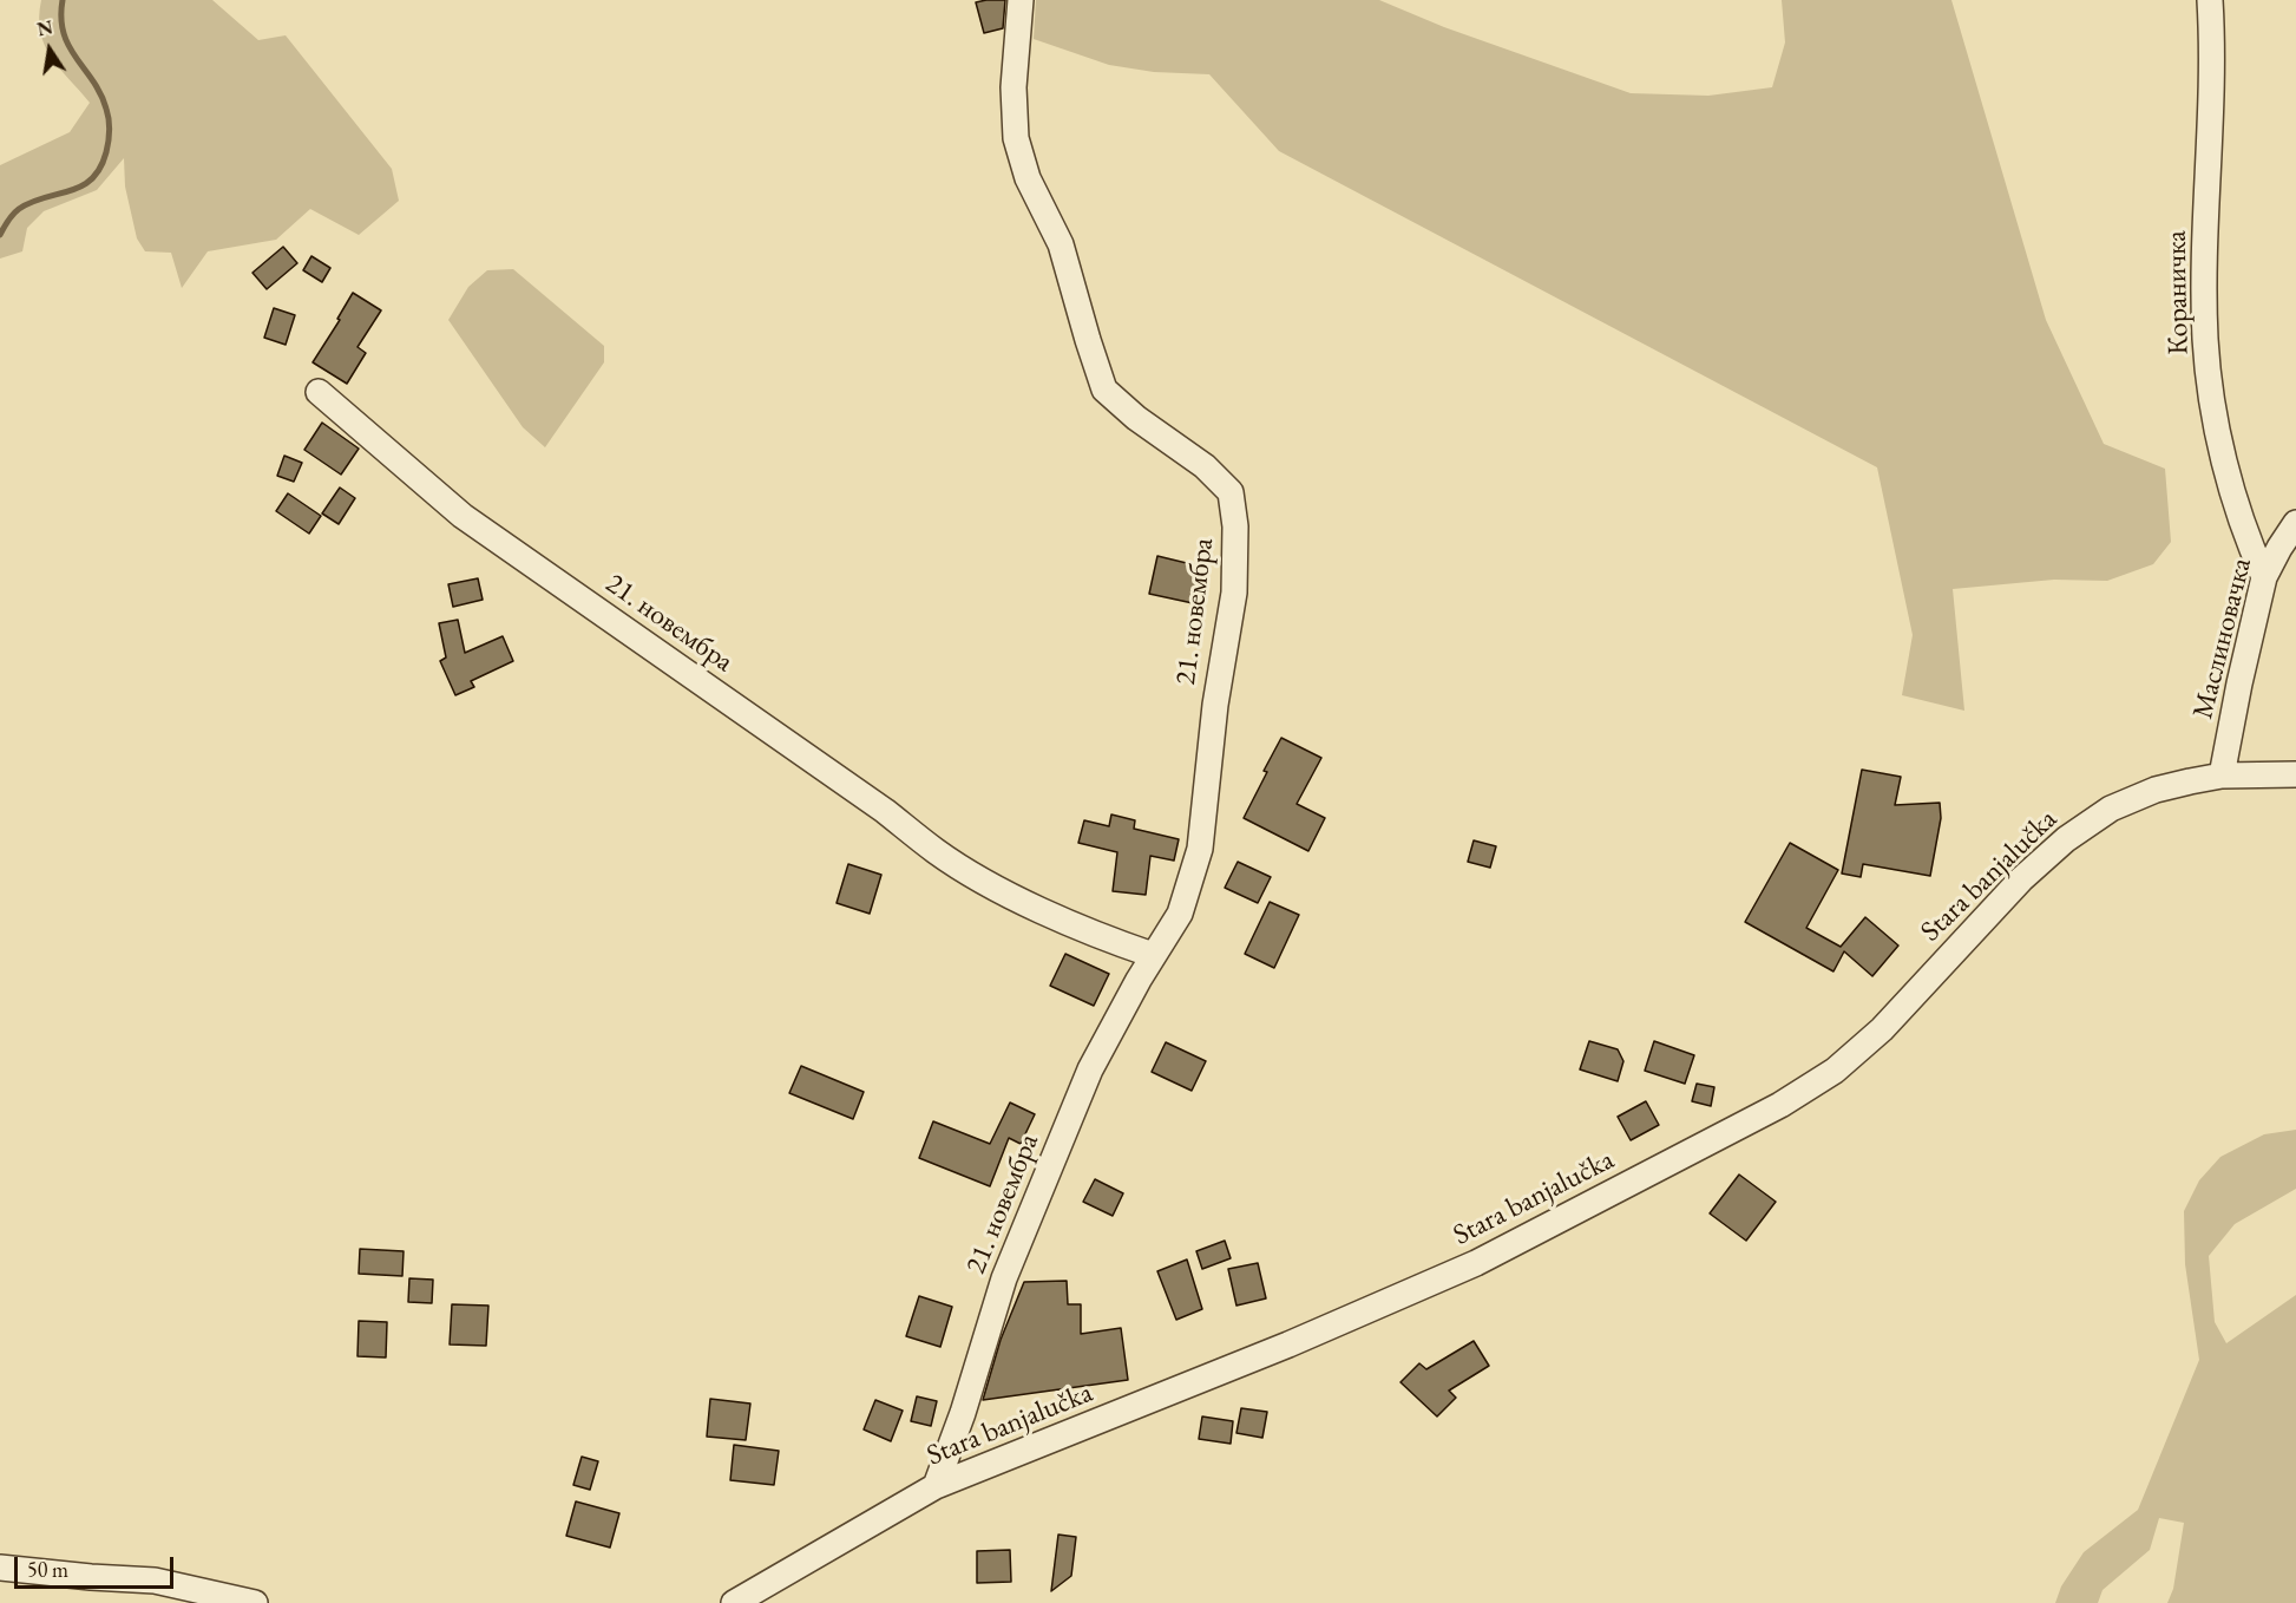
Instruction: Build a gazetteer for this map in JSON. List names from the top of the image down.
{
  "streets": {
    "street": [
      "Кораничка",
      "21. новембра",
      "Маслиновачка",
      "Stara banjalučka"
    ]
  },
  "crossings": [
    ["Кораничка", "Маслиновачка"],
    ["21. новембра", "Stara banjalučka"],
    ["Маслиновачка", "Stara banjalučka"]
  ],
  "scale_bar": "50 m",
  "north": "top"
}
